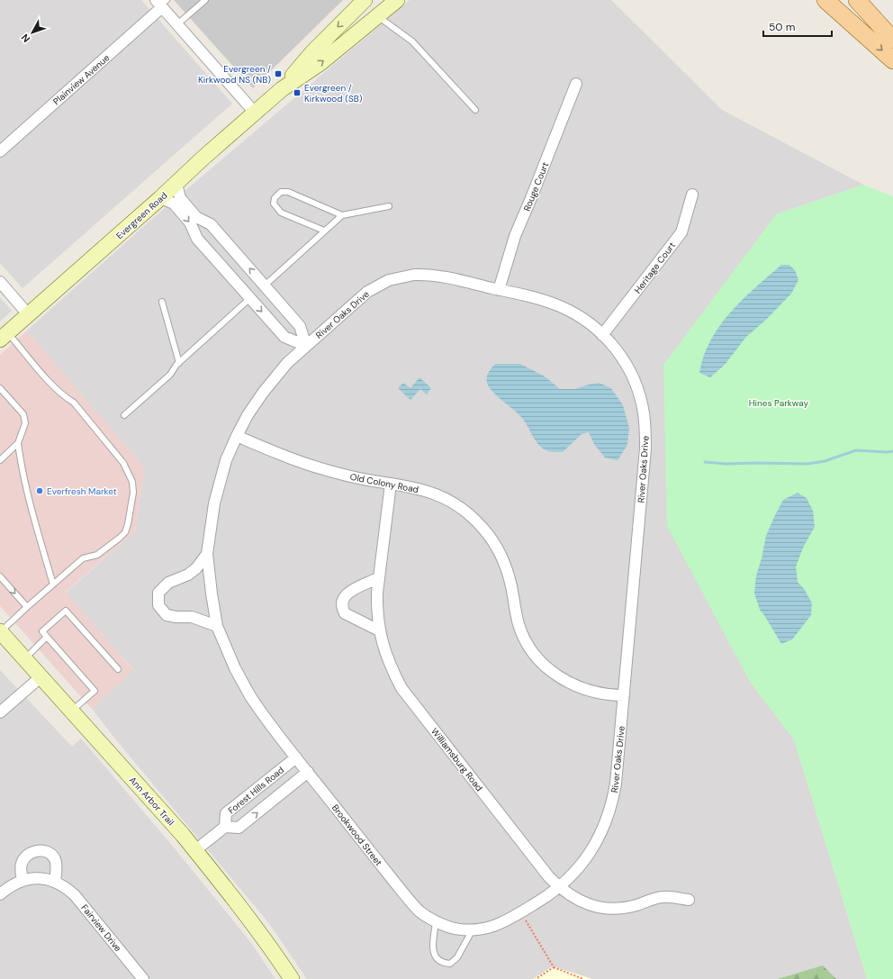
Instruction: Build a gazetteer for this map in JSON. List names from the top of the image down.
{
  "streets": {
    "street": [
      "Plainview Avenue",
      "Rouge Court",
      "Evergreen Road",
      "Heritage Court",
      "River Oaks Drive",
      "Old Colony Road",
      "Williamsburg Road",
      "Forest Hills Road",
      "Ann Arbor Trail",
      "Brookwood Street",
      "Fairview Drive"
    ]
  },
  "crossings": [
    ["Rouge Court", "River Oaks Drive"],
    ["Heritage Court", "River Oaks Drive"],
    ["River Oaks Drive", "Old Colony Road"],
    ["River Oaks Drive", "Williamsburg Road"],
    ["River Oaks Drive", "Brookwood Street"],
    ["Old Colony Road", "Williamsburg Road"],
    ["Old Colony Road", "Brookwood Street"],
    ["Williamsburg Road", "Brookwood Street"],
    ["Forest Hills Road", "Ann Arbor Trail"],
    ["Forest Hills Road", "Brookwood Street"]
  ],
  "parks": ["Hines Parkway"],
  "places": {
    "transit": ["Evergreen / Kirkwood NS (NB)", "Evergreen / Kirkwood (SB)"],
    "other": ["Everfresh Market"]
  },
  "scale_bar": "50 m",
  "north": "bottom left"
}
